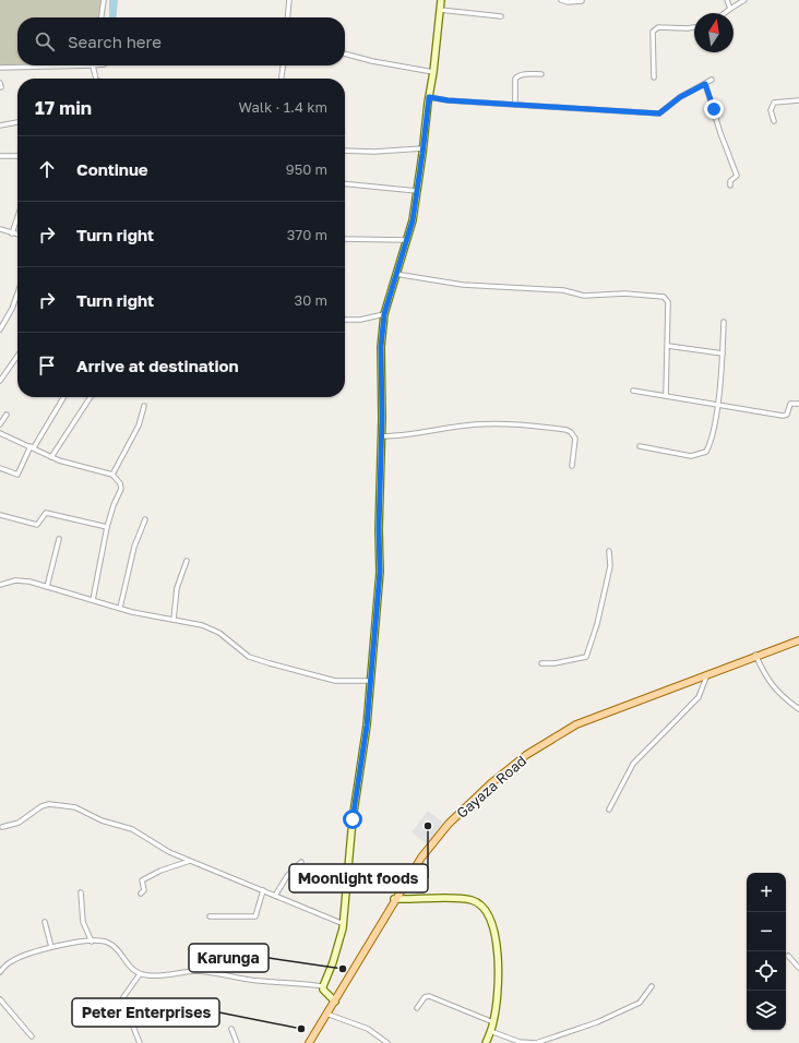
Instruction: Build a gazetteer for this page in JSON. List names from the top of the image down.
{
  "streets": {
    "main road": ["Gayaza Road"]
  },
  "places": ["Moonlight foods", "Karunga", "Peter Enterprises"],
  "north": "top",
  "page": {
    "search": "Search here",
    "heading": ["17 min", "Walk · 1.4 km"],
    "list": [
      ["Continue", "950 m"],
      ["Turn right", "370 m"],
      ["Turn right", "30 m"],
      "Arrive at destination"
    ],
    "map_buttons": ["+", "−"]
  }
}
